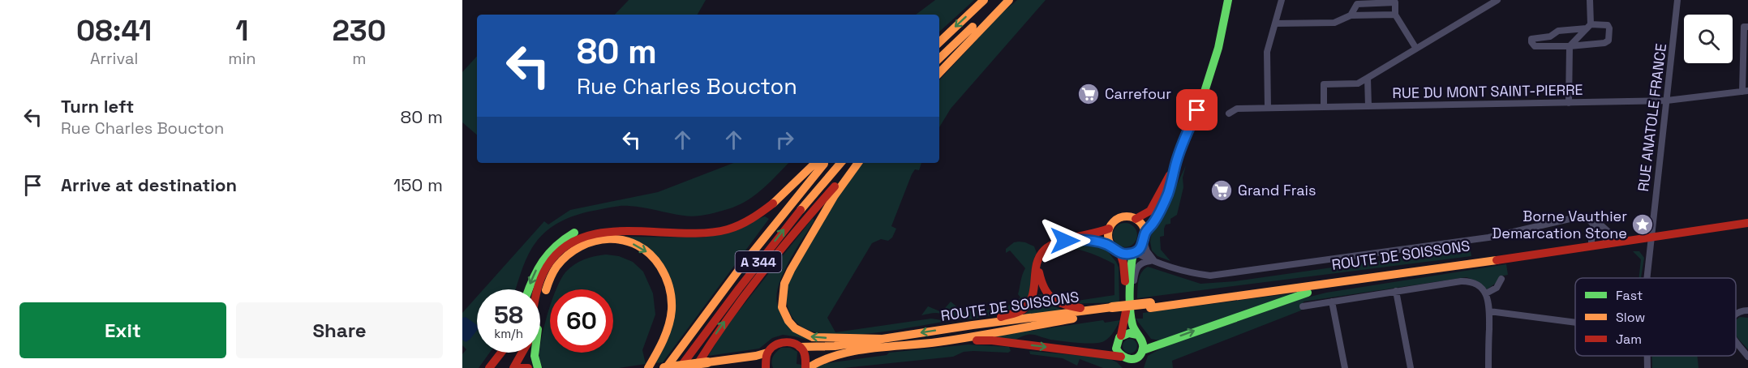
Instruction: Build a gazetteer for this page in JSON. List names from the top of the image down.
{
  "streets": {
    "main road": ["ROUTE DE SOISSONS", "A 344"],
    "street": ["RUE DU MONT SAINT-PIERRE", "RUE ANATOLE FRANCE"]
  },
  "crossings": [
    ["RUE DU MONT SAINT-PIERRE", "RUE ANATOLE FRANCE"],
    ["RUE ANATOLE FRANCE", "ROUTE DE SOISSONS"]
  ],
  "places": {
    "supermarket": ["Carrefour", "Grand Frais"],
    "place": ["Borne Vauthier Demarcation Stone"]
  },
  "legend": ["Fast", "Slow", "Jam"],
  "page": {
    "eta": [
      "08:41",
      "Arrival",
      "1",
      "min",
      "230",
      "m"
    ],
    "turn": ["80 m", "Rue Charles Boucton"],
    "list": [
      {
        "name": "Turn left",
        "note": "Rue Charles Boucton",
        "value": "80 m"
      },
      {
        "name": "Arrive at destination",
        "value": "150 m"
      }
    ],
    "speed": "58 km/h",
    "limit": "60",
    "buttons": ["Exit", "Share"]
  }
}
